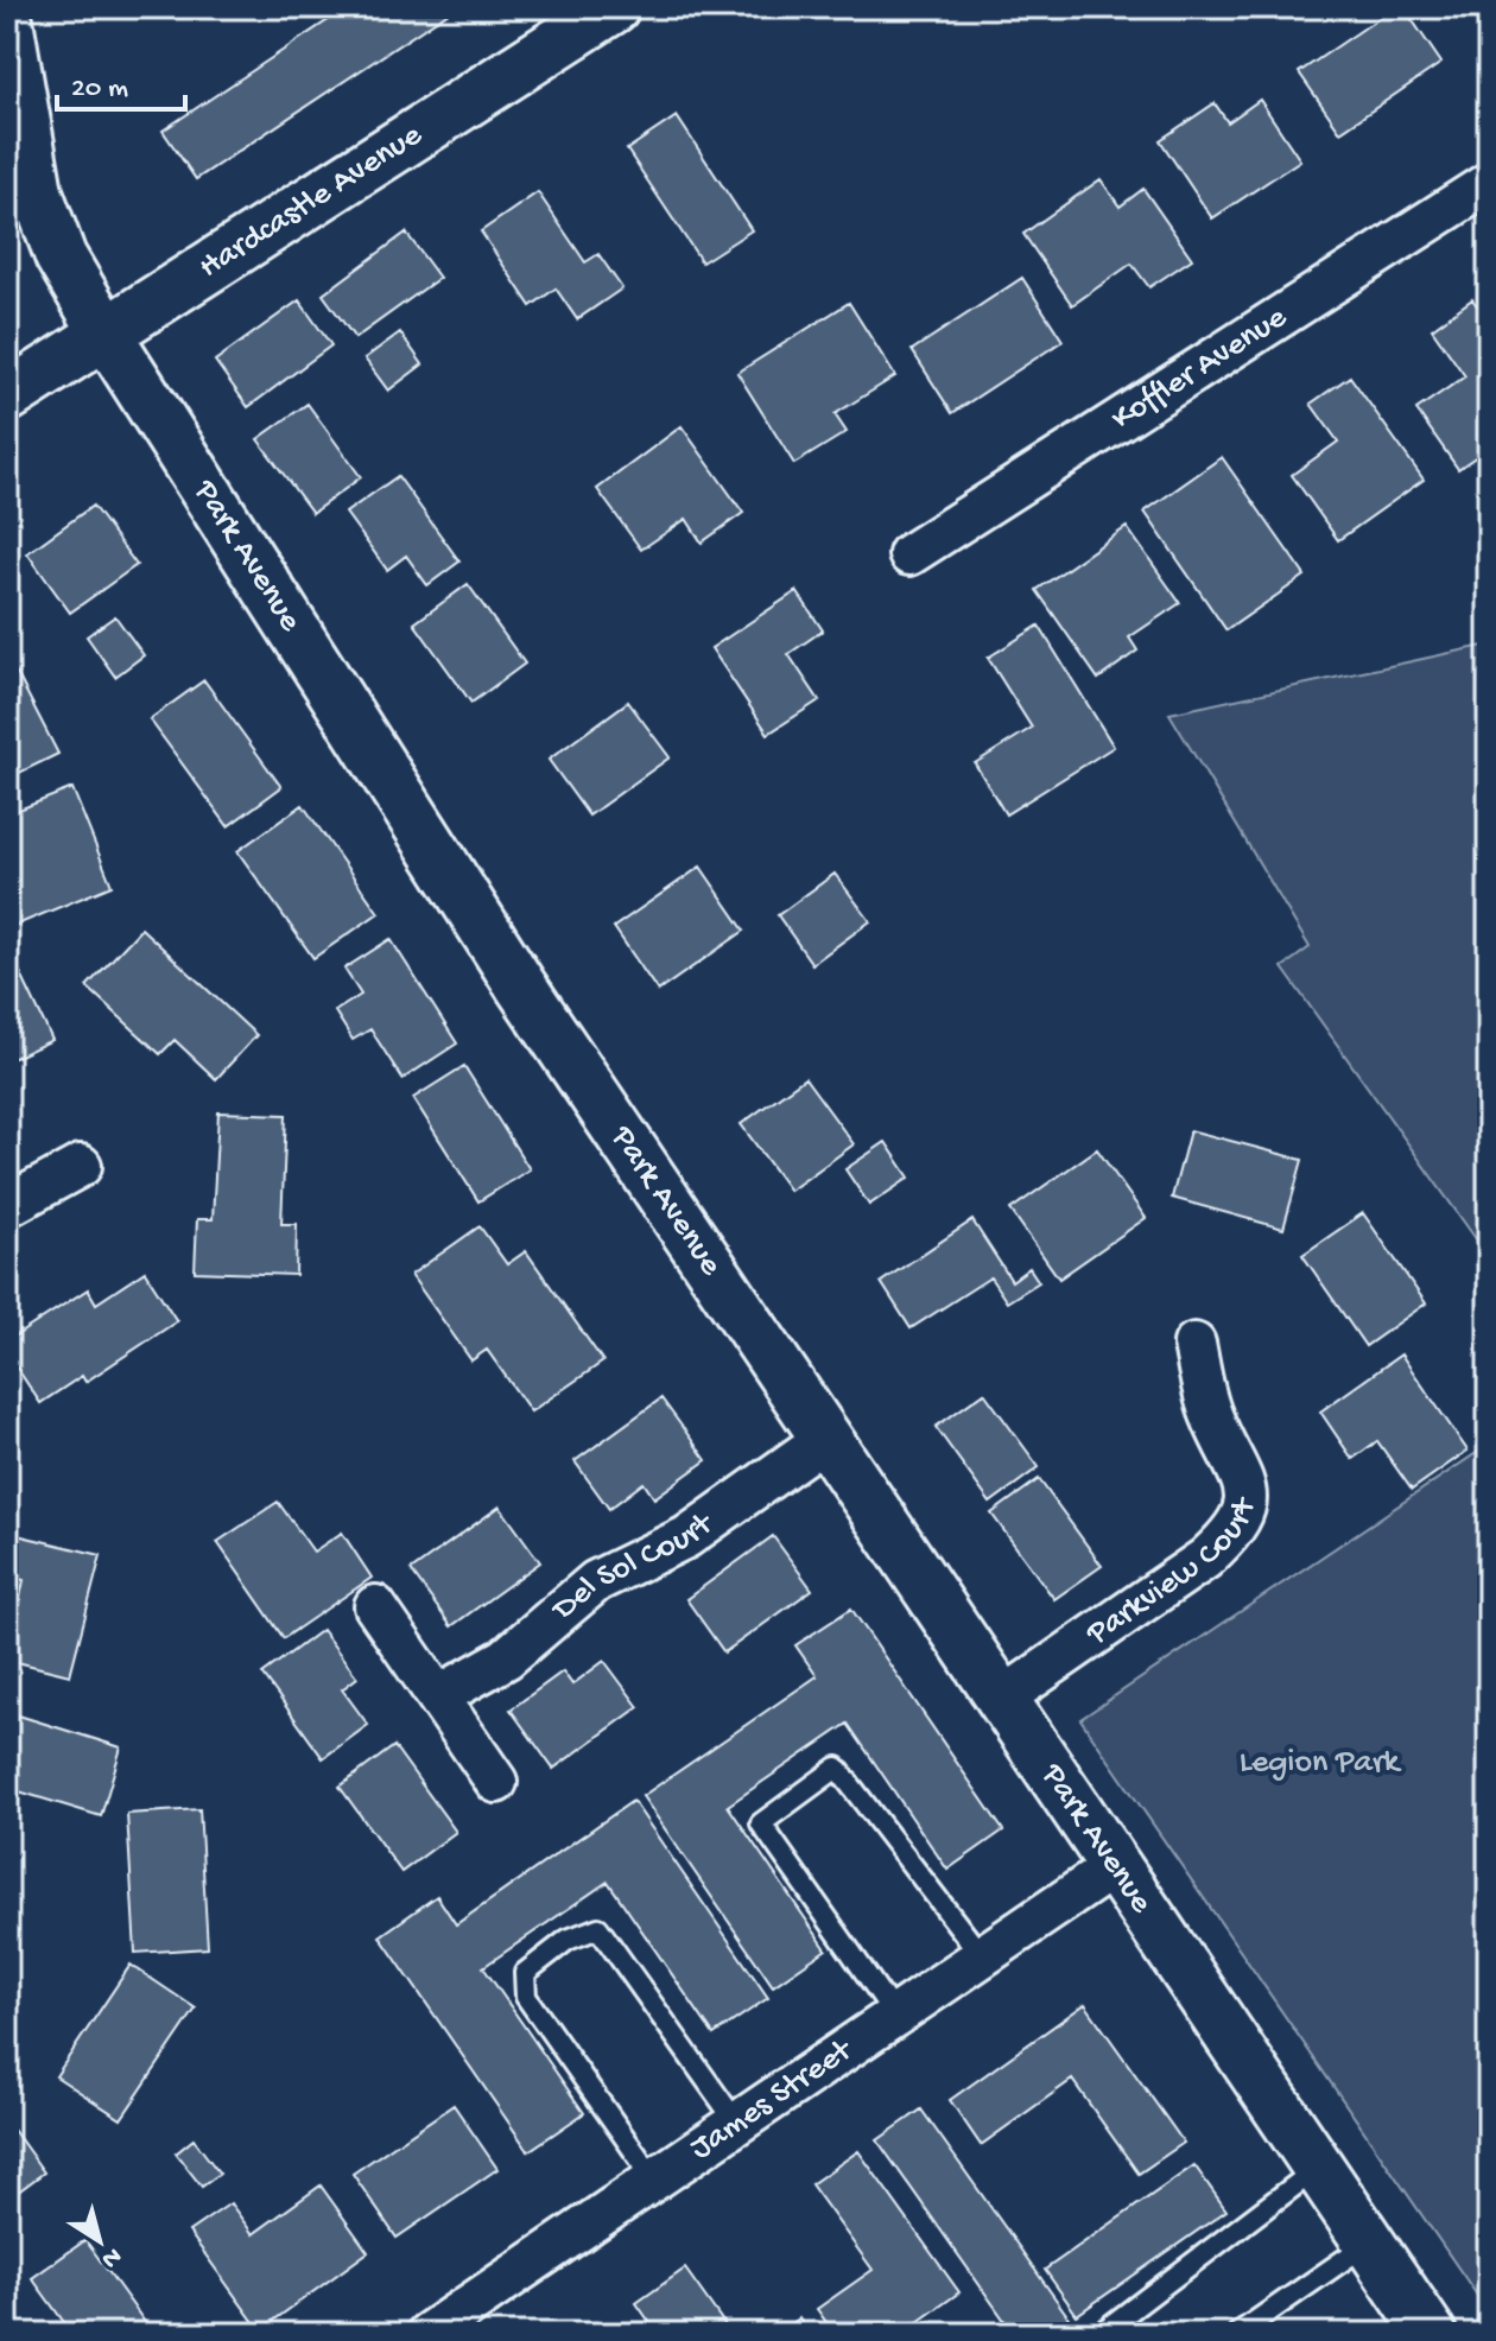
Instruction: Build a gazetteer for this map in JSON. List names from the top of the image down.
{
  "streets": {
    "street": [
      "Hardcastle Avenue",
      "Koffler Avenue",
      "Park Avenue",
      "Parkview Court",
      "Del Sol Court",
      "James Street"
    ]
  },
  "crossings": [
    ["Hardcastle Avenue", "Park Avenue"],
    ["Park Avenue", "Parkview Court"],
    ["Park Avenue", "Del Sol Court"],
    ["Park Avenue", "James Street"]
  ],
  "parks": ["Legion Park"],
  "scale_bar": "20 m",
  "north": "bottom right"
}
